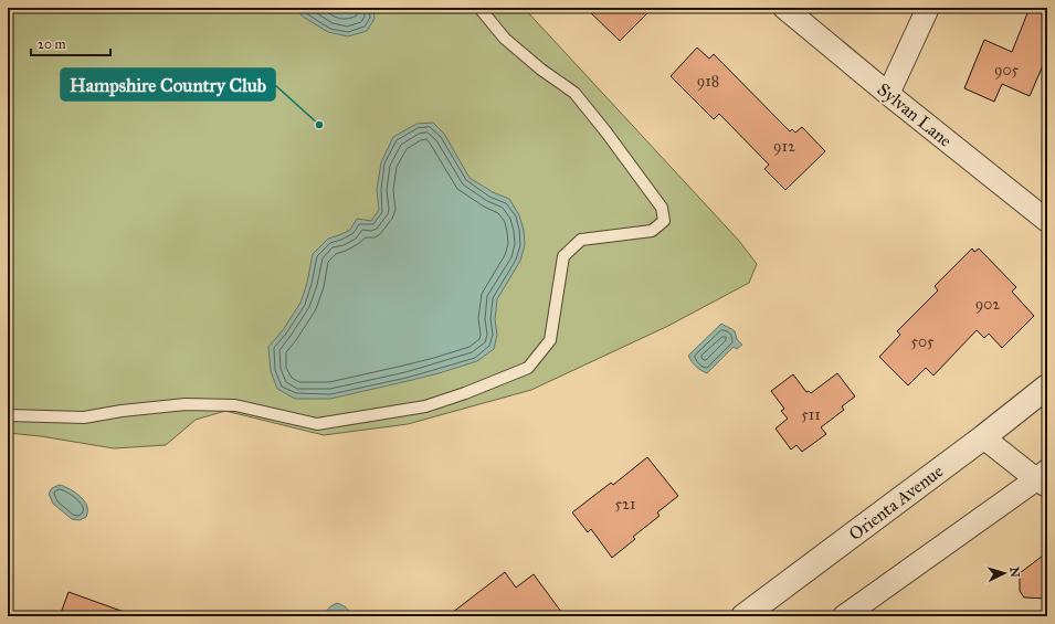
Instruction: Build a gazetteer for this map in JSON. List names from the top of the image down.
{
  "streets": {
    "street": ["Sylvan Lane", "Orienta Avenue"]
  },
  "places": ["Hampshire Country Club"],
  "house_numbers": [
    "905",
    "918",
    "912",
    "902",
    "505",
    "511",
    "521"
  ],
  "scale_bar": "20 m",
  "north": "right"
}
